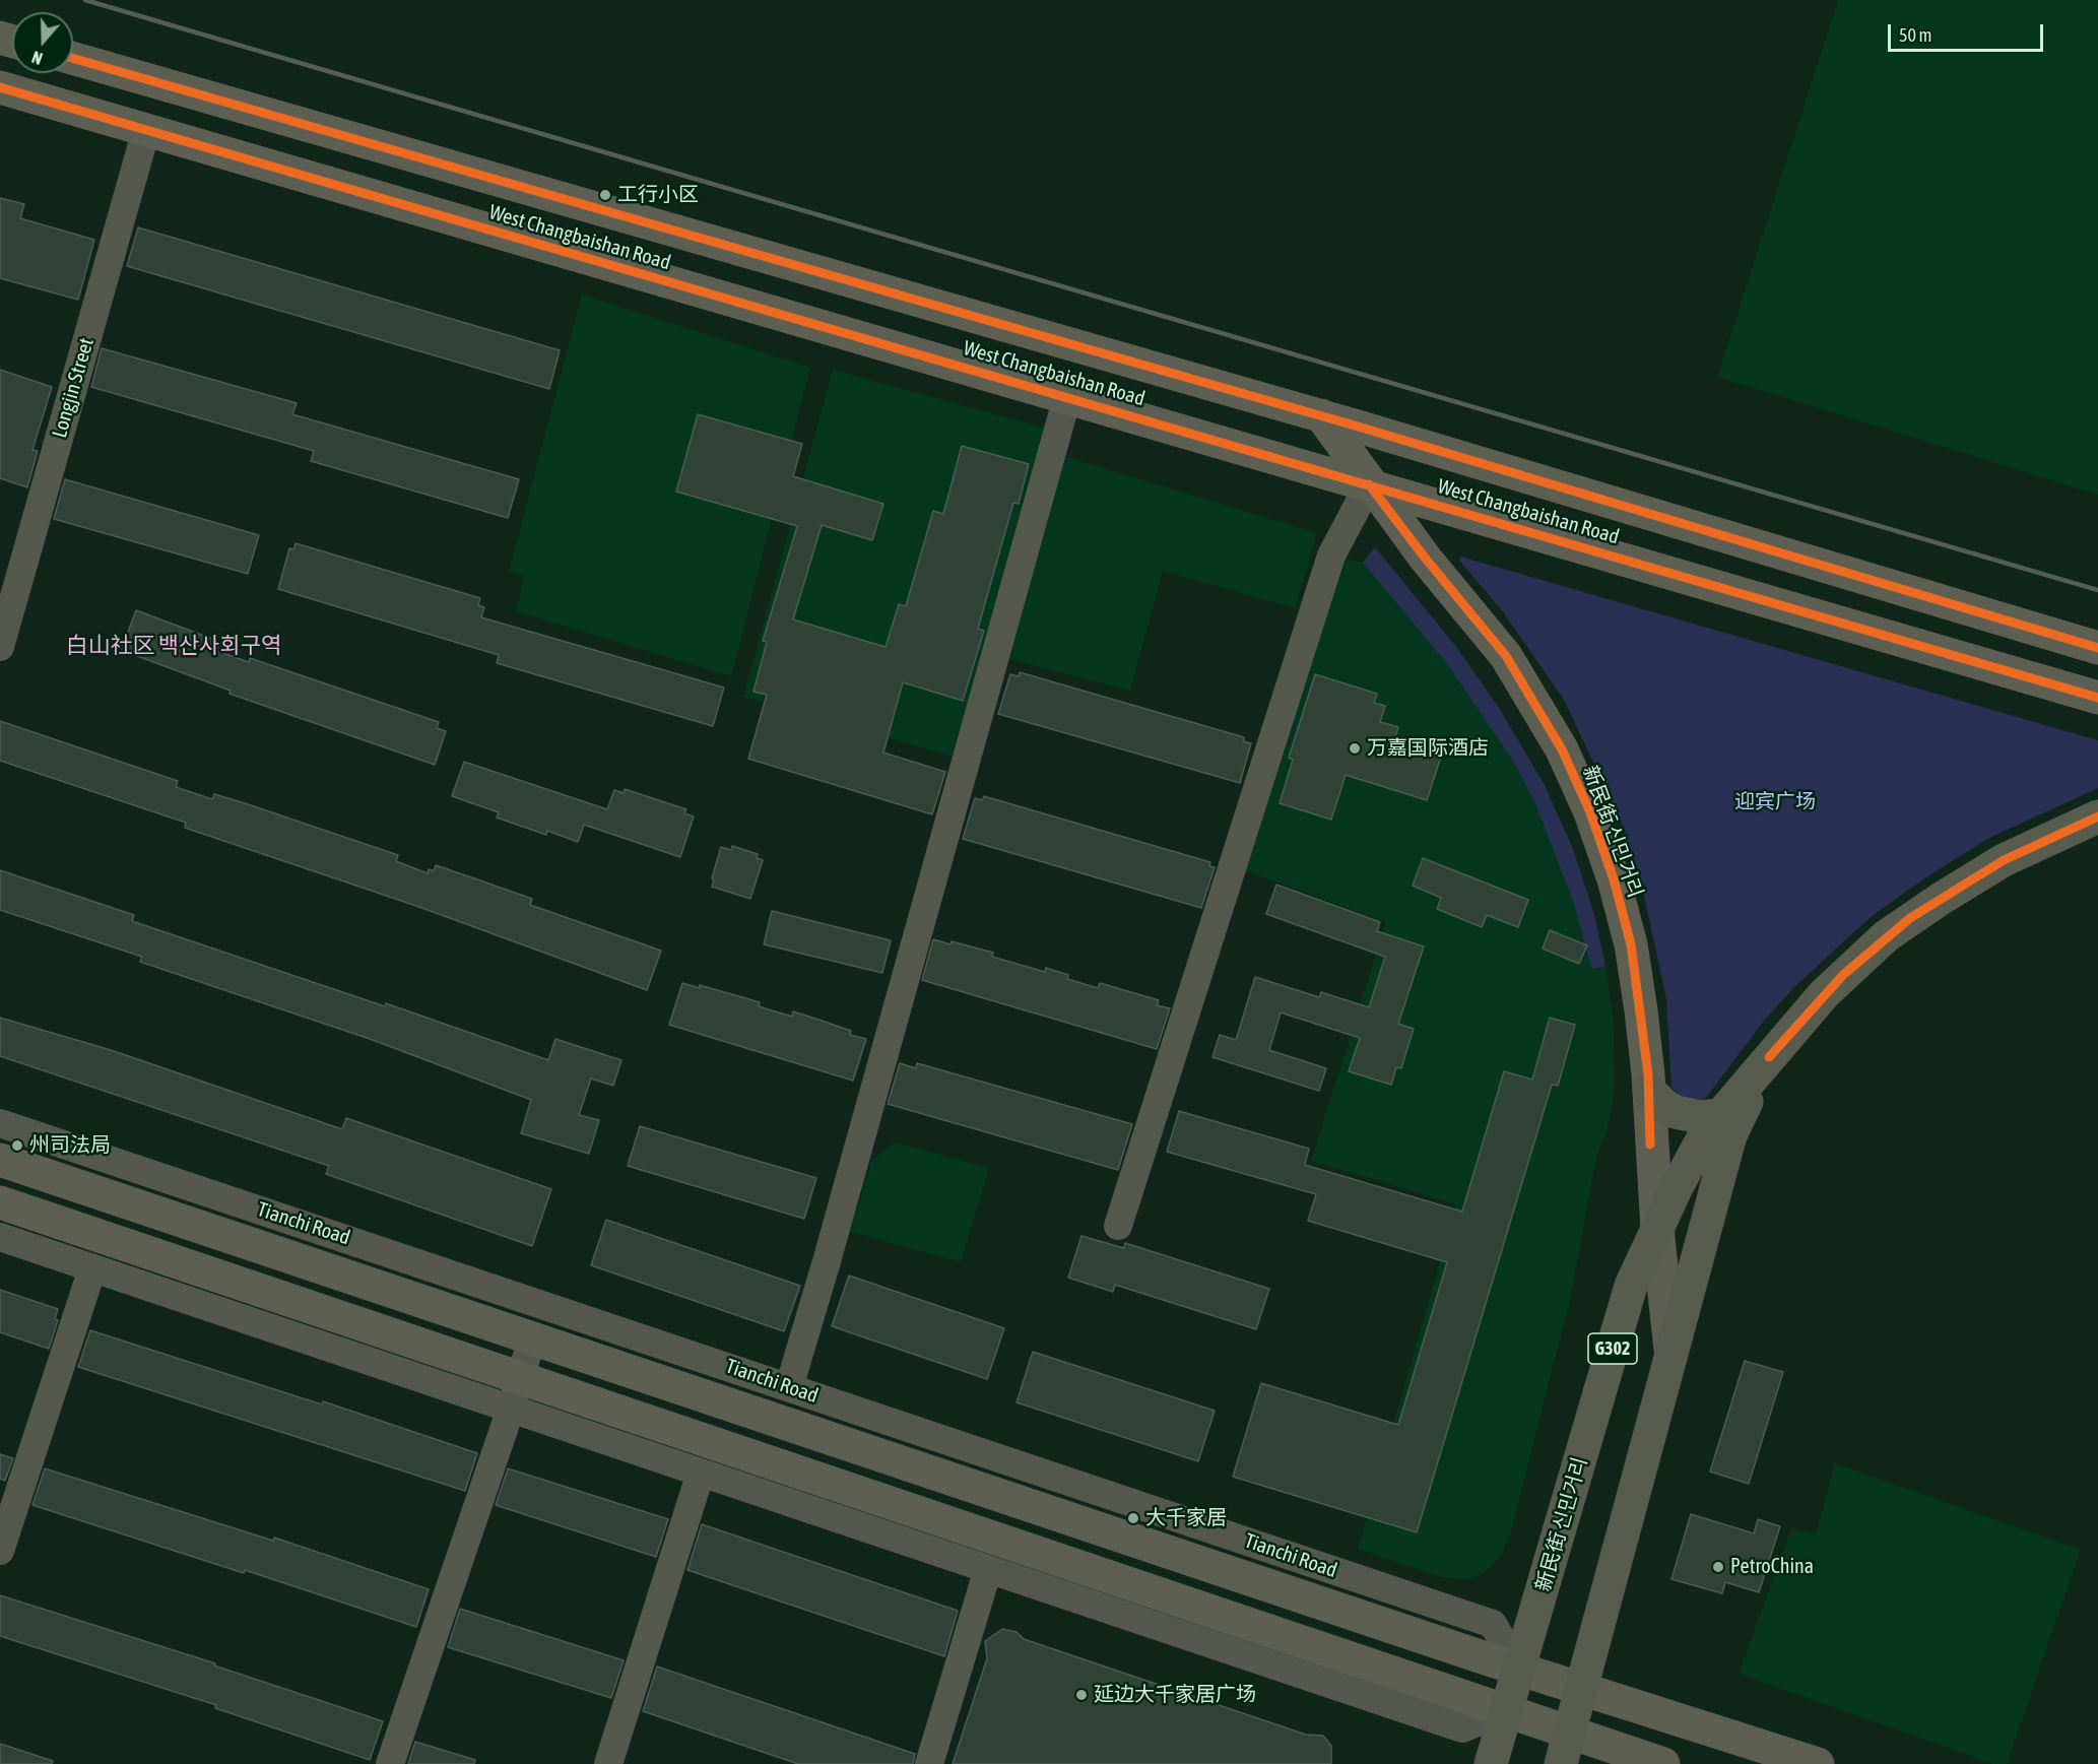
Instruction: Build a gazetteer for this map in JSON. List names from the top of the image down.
{
  "streets": {
    "highway": ["新民街 신민거리", "G302"],
    "main road": ["West Changbaishan Road", "Tianchi Road"],
    "street": ["Longjin Street"]
  },
  "crossings": [
    ["West Changbaishan Road", "Longjin Street"],
    ["West Changbaishan Road", "新民街 신민거리"],
    ["新民街 신민거리", "Tianchi Road"]
  ],
  "districts": ["白山社区 백산사회구역"],
  "parks": ["迎宾广场"],
  "places": [
    "工行小区",
    "万嘉国际酒店",
    "州司法局",
    "大千家居",
    "PetroChina",
    "延边大千家居广场"
  ],
  "scale_bar": "50 m",
  "north": "bottom"
}
